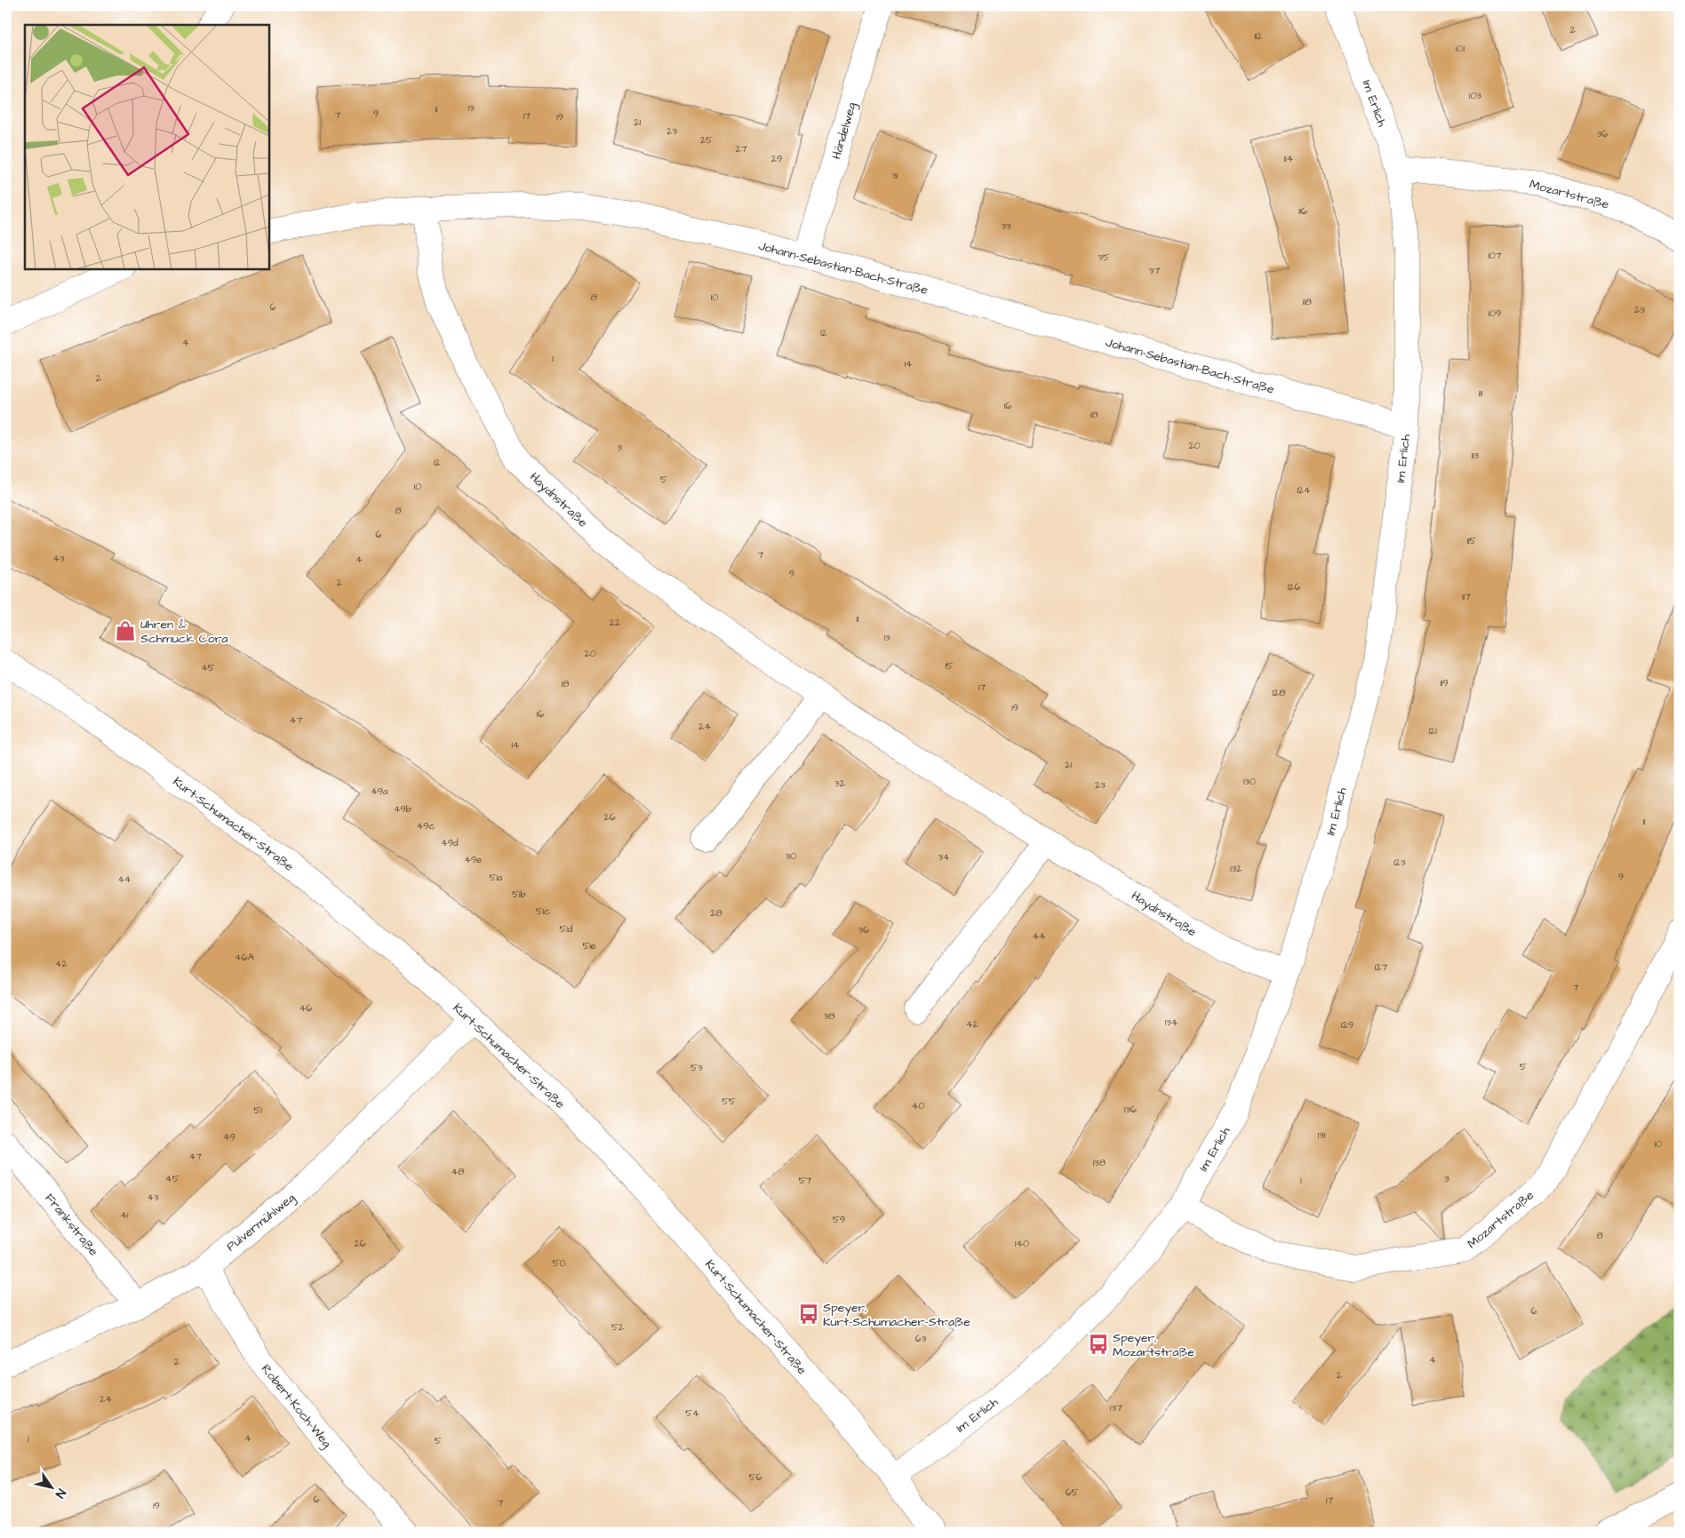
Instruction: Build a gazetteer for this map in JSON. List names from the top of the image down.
{
  "streets": {
    "street": [
      "Im Erlich",
      "Händelweg",
      "Mozartstraße",
      "Johann-Sebastian-Bach-Straße",
      "Haydnstraße",
      "Kurt-Schumacher-Straße",
      "Pulvermühlweg",
      "Frankstraße",
      "Robert-Koch-Weg"
    ]
  },
  "crossings": [
    ["Im Erlich", "Mozartstraße"],
    ["Im Erlich", "Johann-Sebastian-Bach-Straße"],
    ["Im Erlich", "Haydnstraße"],
    ["Im Erlich", "Kurt-Schumacher-Straße"],
    ["Händelweg", "Johann-Sebastian-Bach-Straße"],
    ["Johann-Sebastian-Bach-Straße", "Haydnstraße"],
    ["Kurt-Schumacher-Straße", "Pulvermühlweg"],
    ["Pulvermühlweg", "Frankstraße"],
    ["Pulvermühlweg", "Robert-Koch-Weg"]
  ],
  "places": {
    "shop": ["Uhren & Schmuck Cora"],
    "bus stop": ["Speyer, Kurt-Schumacher-Straße", "Speyer, Mozartstraße"]
  },
  "house_numbers": [
    "2",
    "112",
    "101",
    "103",
    "13",
    "11",
    "9",
    "7",
    "17",
    "19",
    "21",
    "23",
    "36",
    "25",
    "27",
    "29",
    "114",
    "31",
    "116",
    "33",
    "107",
    "35",
    "37",
    "8",
    "10",
    "118",
    "6",
    "23",
    "109",
    "12",
    "4",
    "1",
    "14",
    "2",
    "111",
    "16",
    "18",
    "20",
    "3",
    "113",
    "12",
    "5",
    "10",
    "124",
    "8",
    "6",
    "115",
    "7",
    "43",
    "4",
    "9",
    "2",
    "126",
    "117",
    "11",
    "22",
    "13",
    "20",
    "15",
    "45",
    "119",
    "18",
    "17",
    "128",
    "19",
    "16",
    "47",
    "24",
    "121",
    "14",
    "21",
    "130",
    "32",
    "23",
    "49a",
    "49b",
    "26",
    "11",
    "49c",
    "49d",
    "30",
    "34",
    "49e",
    "123",
    "132",
    "9",
    "51a",
    "44",
    "51b",
    "51c",
    "28",
    "51d",
    "36",
    "44",
    "51e",
    "46A",
    "42",
    "127",
    "7",
    "46",
    "38",
    "134",
    "42",
    "129",
    "5",
    "53",
    "55",
    "40",
    "136",
    "51",
    "131",
    "49",
    "10",
    "47",
    "138",
    "48",
    "45",
    "3",
    "57",
    "1",
    "43",
    "41",
    "59",
    "8",
    "26",
    "140",
    "50",
    "6",
    "52",
    "63",
    "4",
    "2",
    "2",
    "24",
    "137",
    "54",
    "4",
    "1",
    "5",
    "56",
    "65",
    "6",
    "17",
    "7",
    "19"
  ],
  "north": "bottom right"
}
